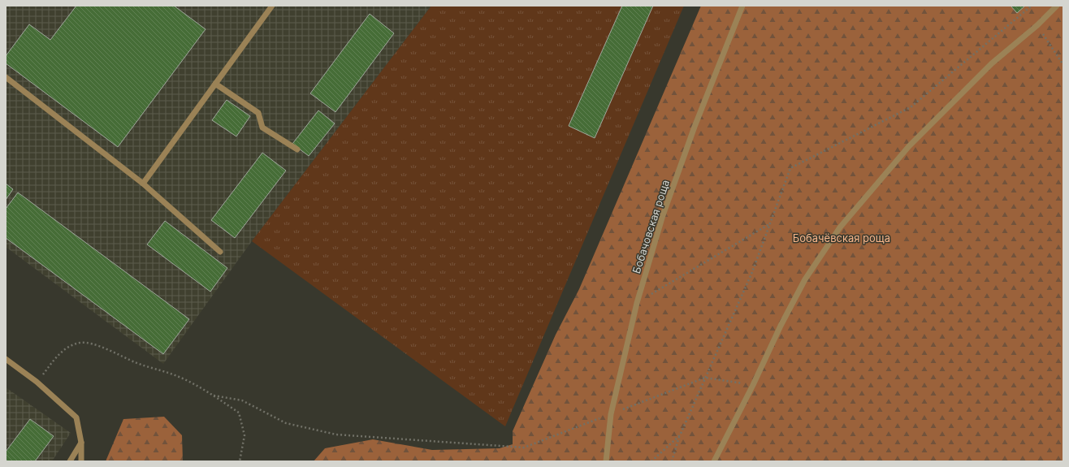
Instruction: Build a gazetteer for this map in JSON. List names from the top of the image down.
{
  "streets": {
    "street": ["Бобачовская роща"]
  },
  "parks": ["Бобачёвская роща"]
}
